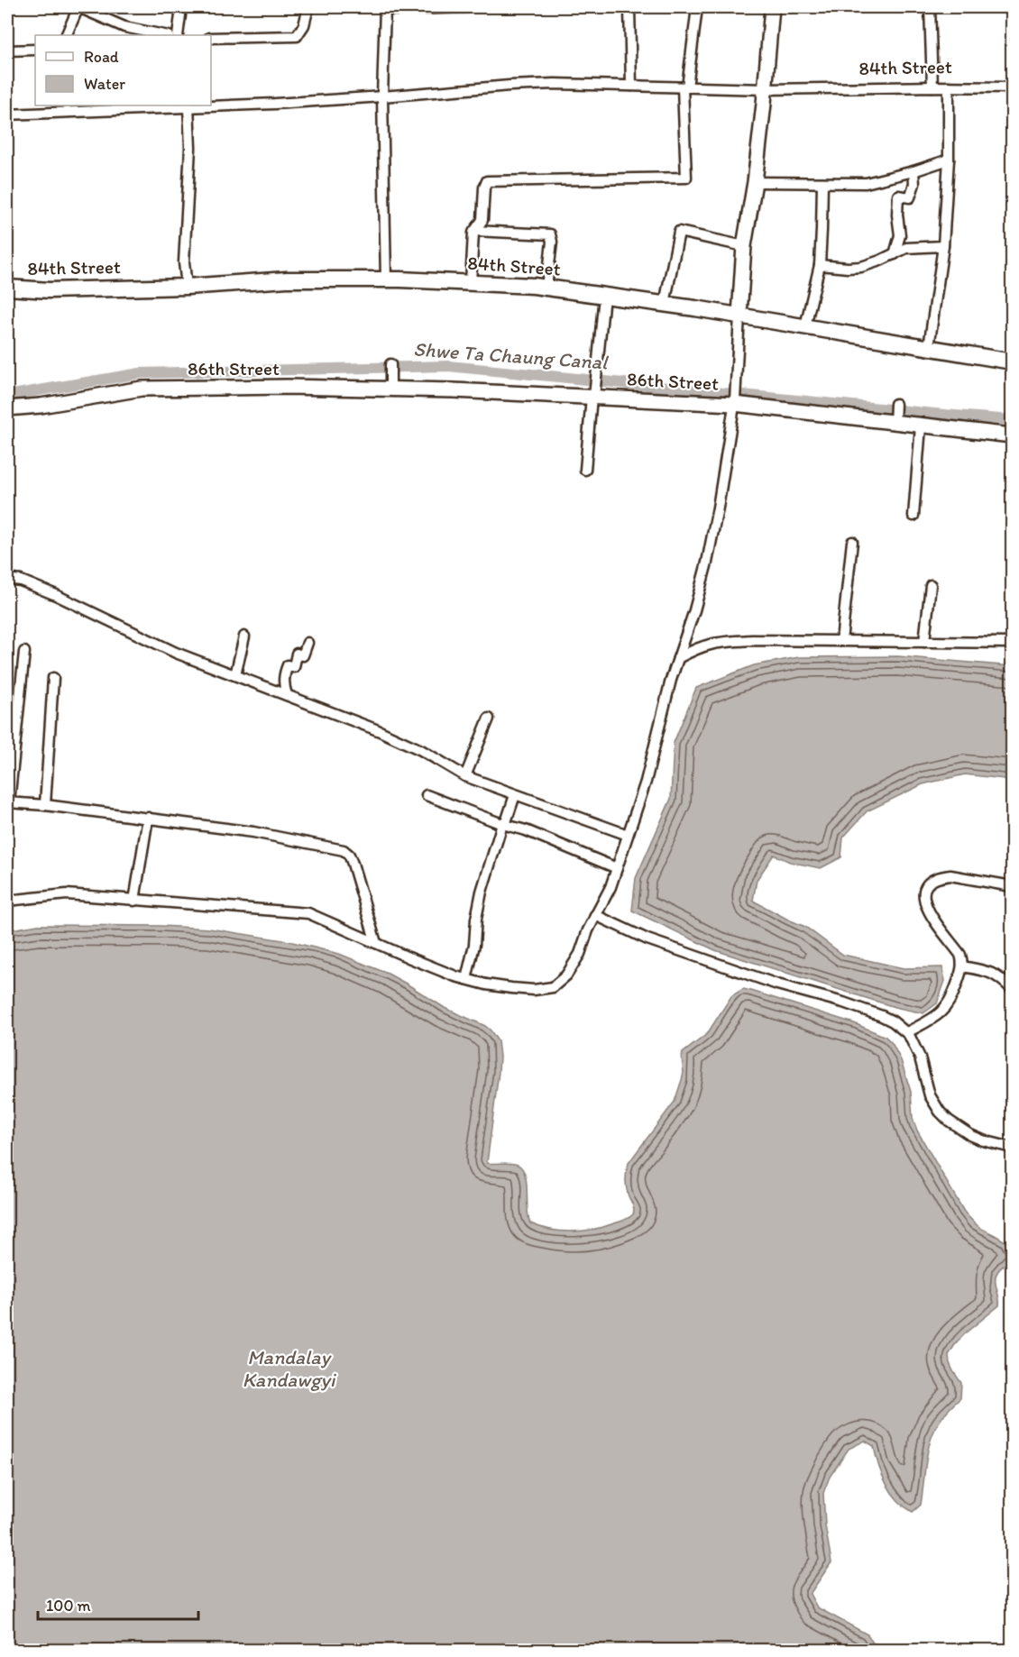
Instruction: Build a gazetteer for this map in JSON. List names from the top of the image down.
{
  "streets": {
    "main road": ["84th Street", "86th Street"]
  },
  "water": ["Shwe Ta Chaung Canal", "Mandalay Kandawgyi"],
  "legend": ["Road", "Water"],
  "scale_bar": "100 m"
}
